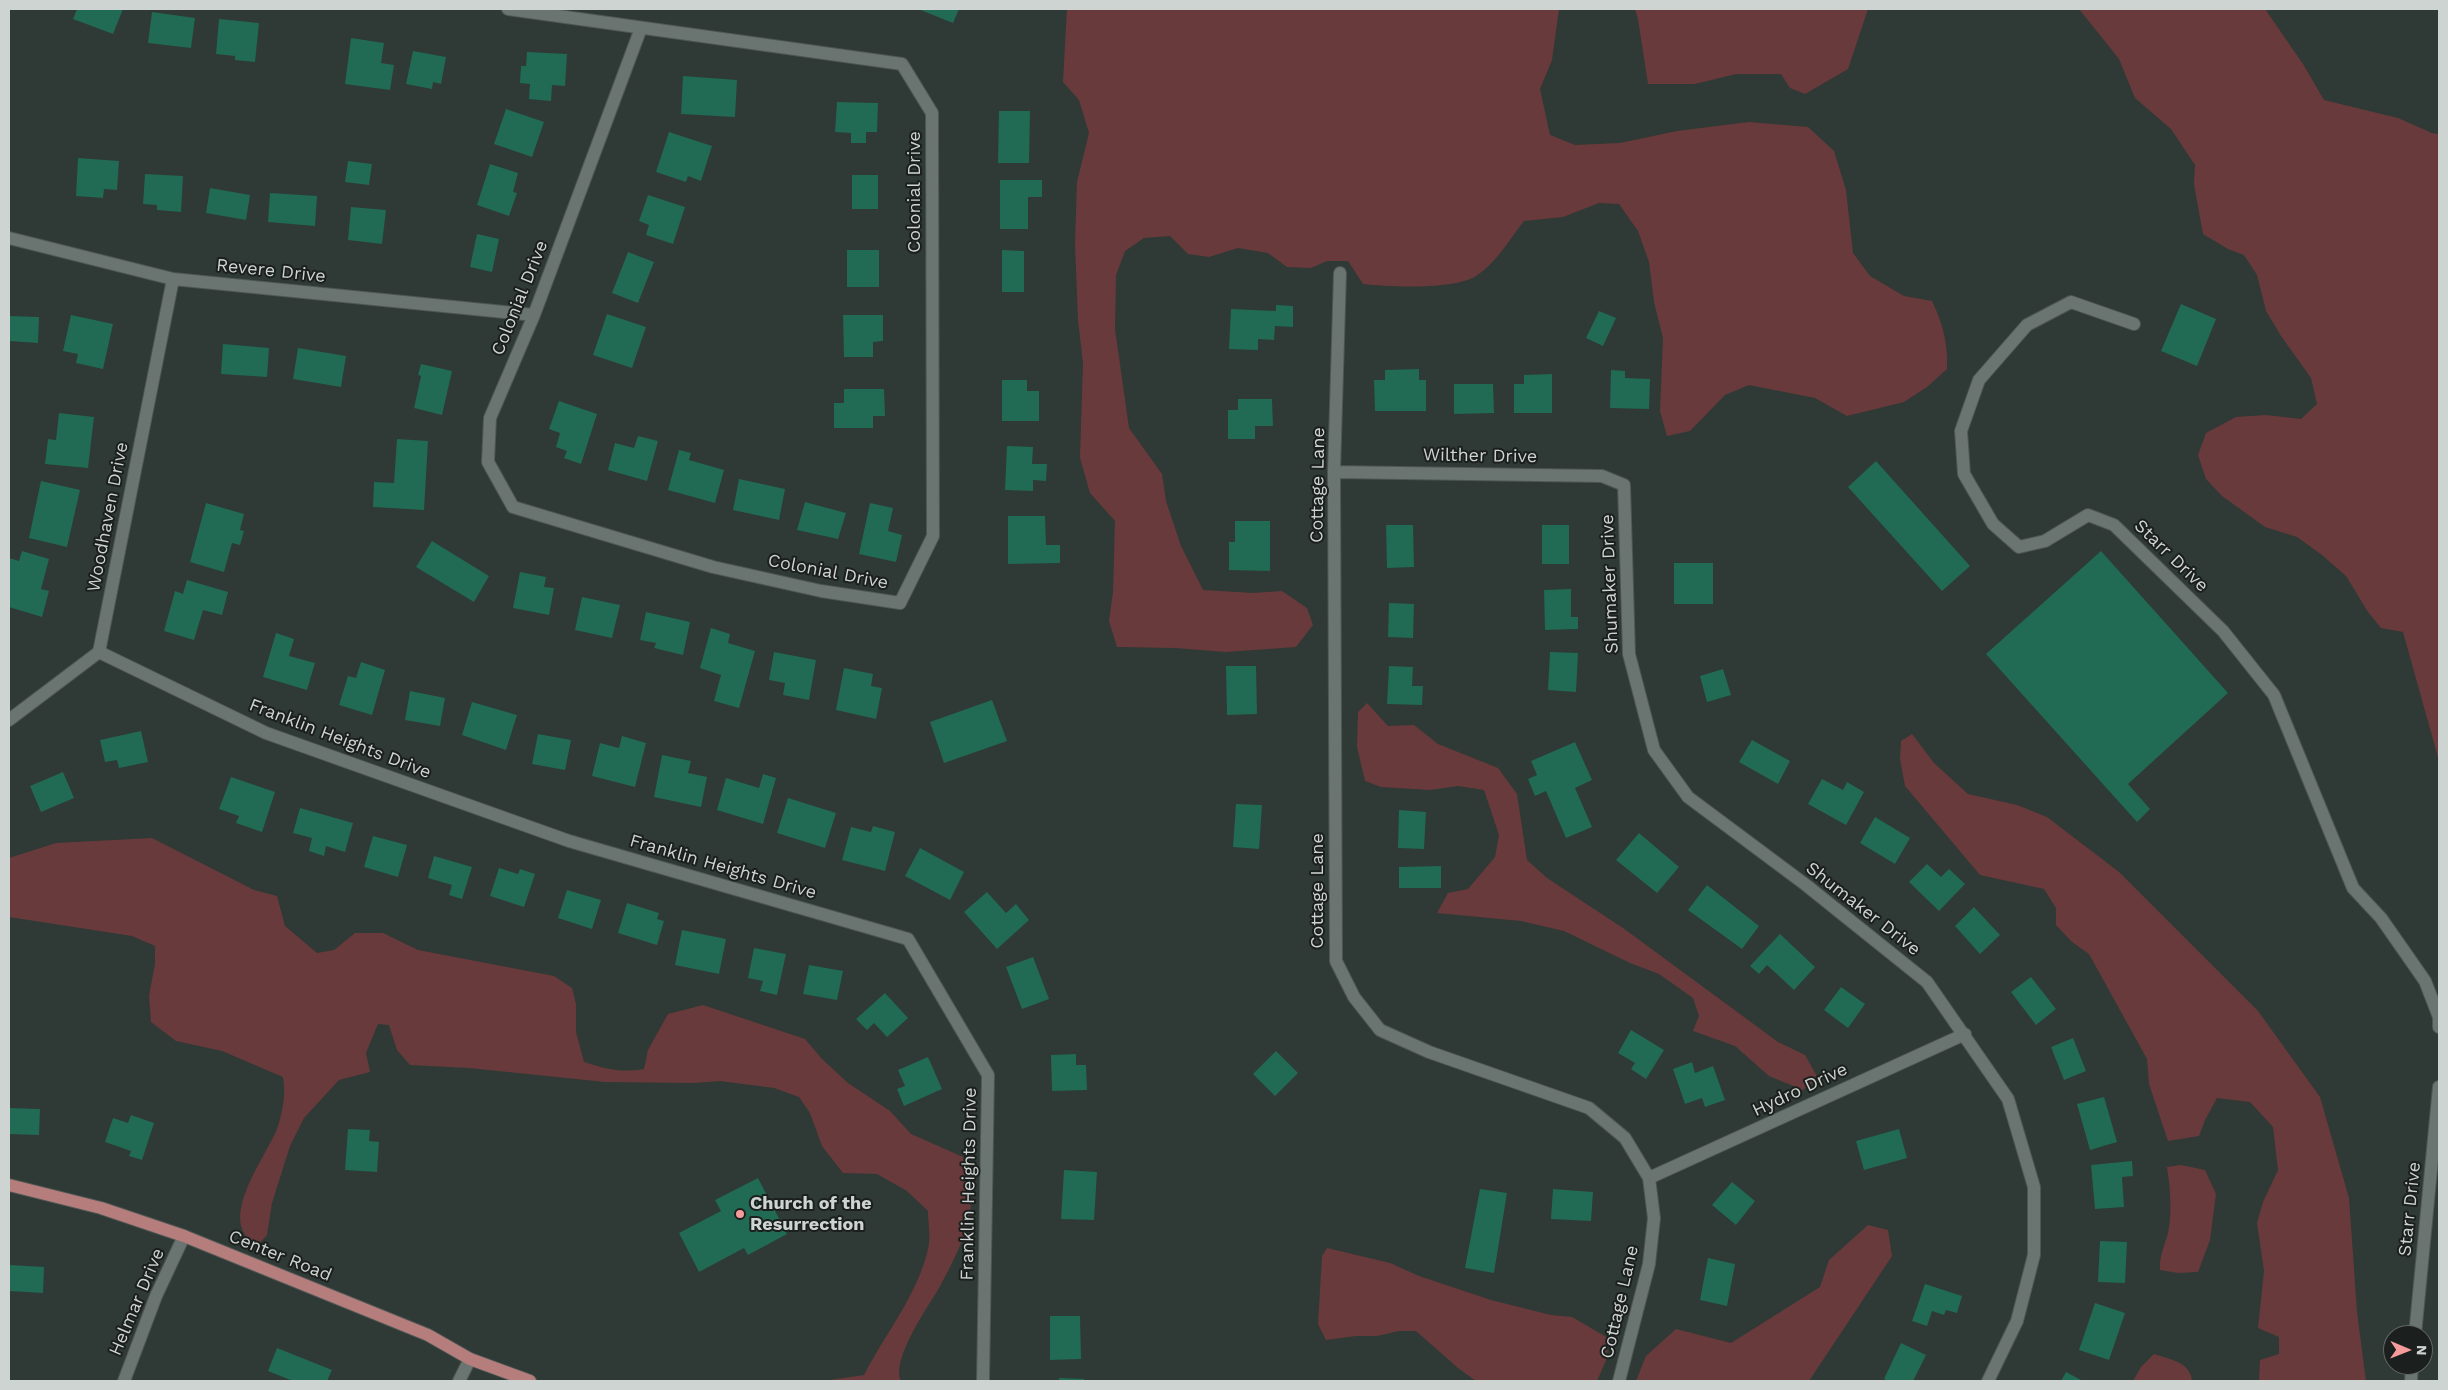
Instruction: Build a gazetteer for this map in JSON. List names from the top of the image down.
{
  "streets": {
    "main road": ["Center Road"],
    "street": [
      "Colonial Drive",
      "Revere Drive",
      "Wilther Drive",
      "Cottage Lane",
      "Woodhaven Drive",
      "Starr Drive",
      "Shumaker Drive",
      "Franklin Heights Drive",
      "Hydro Drive",
      "Helmar Drive"
    ]
  },
  "crossings": [
    ["Colonial Drive", "Revere Drive"],
    ["Revere Drive", "Woodhaven Drive"],
    ["Wilther Drive", "Cottage Lane"],
    ["Wilther Drive", "Shumaker Drive"],
    ["Cottage Lane", "Hydro Drive"],
    ["Woodhaven Drive", "Franklin Heights Drive"],
    ["Shumaker Drive", "Hydro Drive"],
    ["Center Road", "Helmar Drive"]
  ],
  "places": ["Church of the Resurrection"],
  "north": "right"
}
